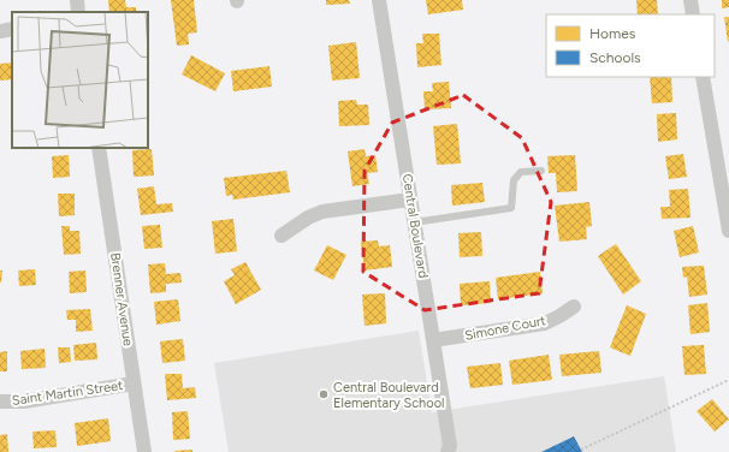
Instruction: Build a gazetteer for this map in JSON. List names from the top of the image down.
{
  "streets": {
    "street": [
      "Central Boulevard",
      "Brenner Avenue",
      "Simone Court",
      "Saint Martin Street"
    ]
  },
  "crossings": [
    ["Central Boulevard", "Simone Court"],
    ["Brenner Avenue", "Saint Martin Street"]
  ],
  "places": ["Central Boulevard Elementary School"],
  "legend": ["Homes", "Schools"]
}
